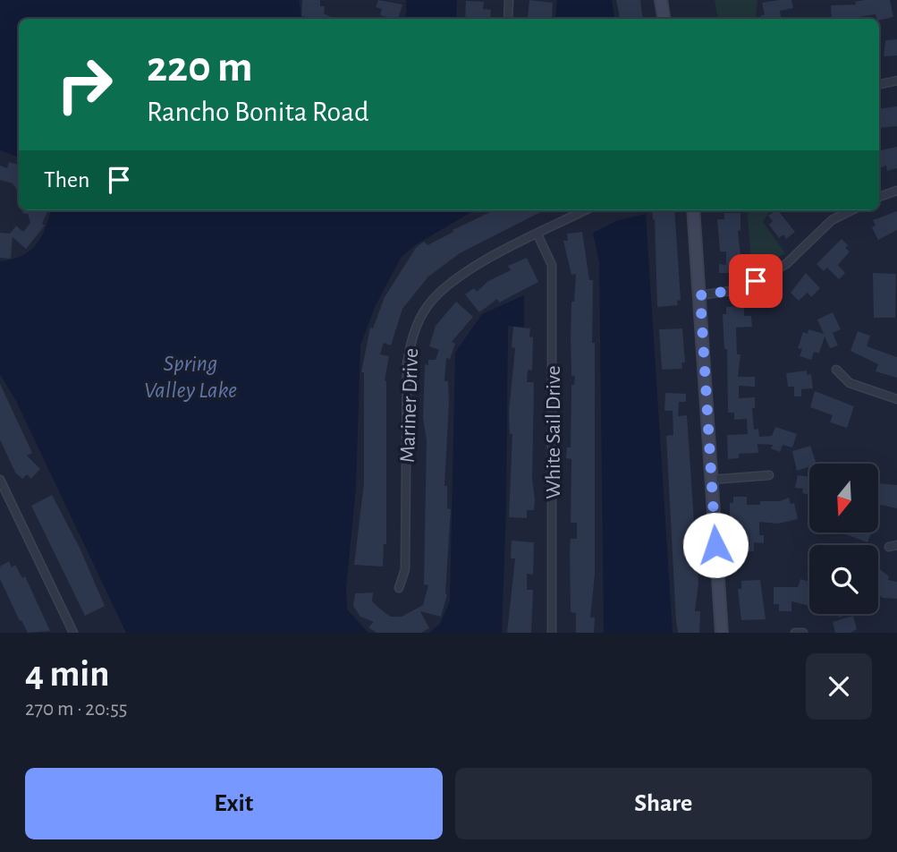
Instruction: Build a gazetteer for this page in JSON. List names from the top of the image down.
{
  "streets": {
    "street": ["Mariner Drive", "White Sail Drive"]
  },
  "crossings": [
    ["Mariner Drive", "White Sail Drive"]
  ],
  "water": ["Spring Valley Lake"],
  "north": "bottom",
  "page": {
    "turn": ["220 m", "Rancho Bonita Road"],
    "then": "Then",
    "heading": ["4 min", "270 m · 20:55"],
    "buttons": ["Exit", "Share"]
  }
}
